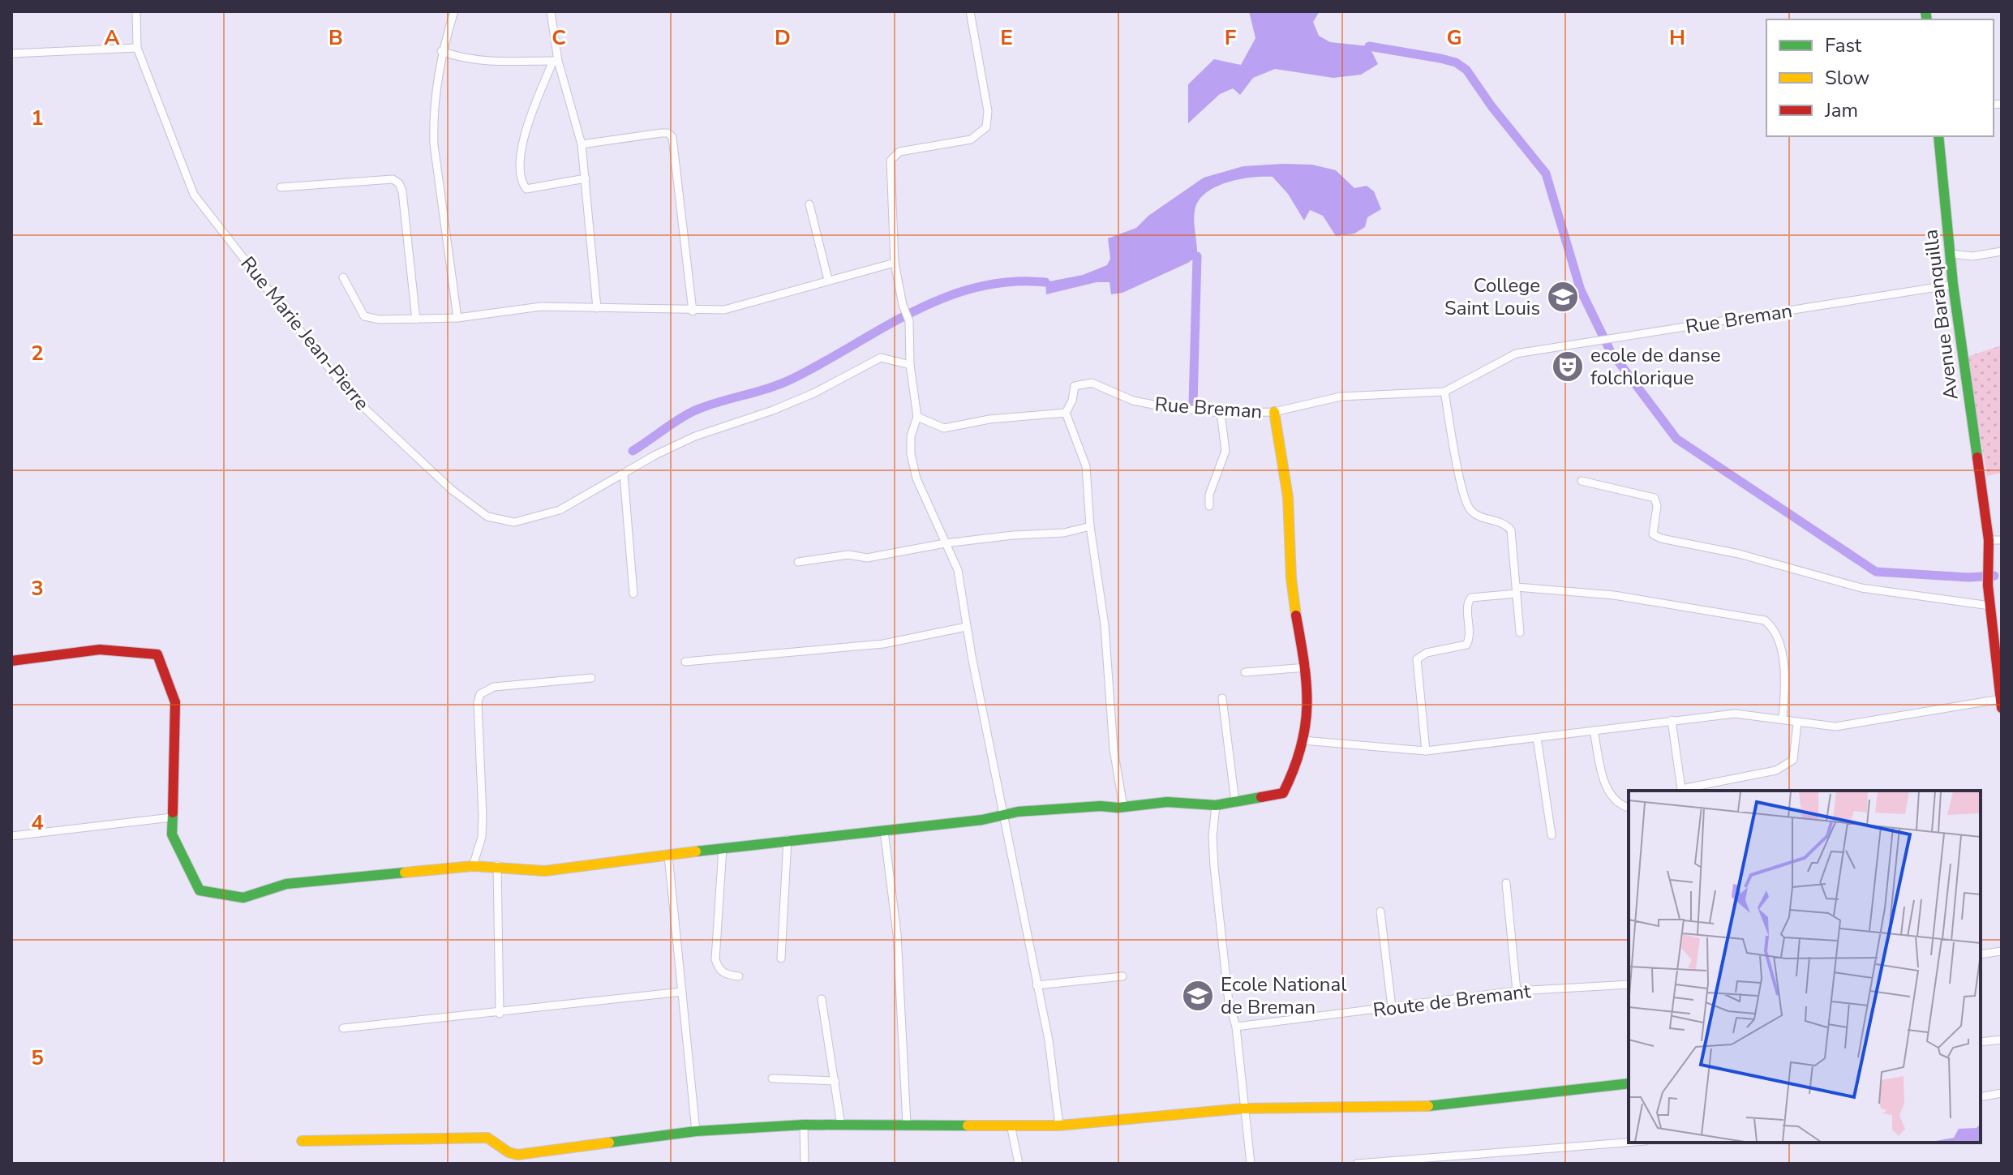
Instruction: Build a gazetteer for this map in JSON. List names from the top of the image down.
{
  "streets": {
    "street": [
      "Avenue Baranquilla",
      "Rue Breman",
      "Rue Marie Jean-Pierre",
      "Route de Bremant"
    ]
  },
  "crossings": [
    ["Avenue Baranquilla", "Rue Breman"]
  ],
  "places": {
    "school or university": ["College Saint Louis", "Ecole National de Breman"],
    "theatre": ["ecole de danse folchlorique"]
  },
  "legend": ["Fast", "Slow", "Jam"],
  "grid": {
    "columns": [
      "A",
      "B",
      "C",
      "D",
      "E",
      "F",
      "G",
      "H"
    ],
    "rows": [
      "1",
      "2",
      "3",
      "4",
      "5"
    ]
  }
}
